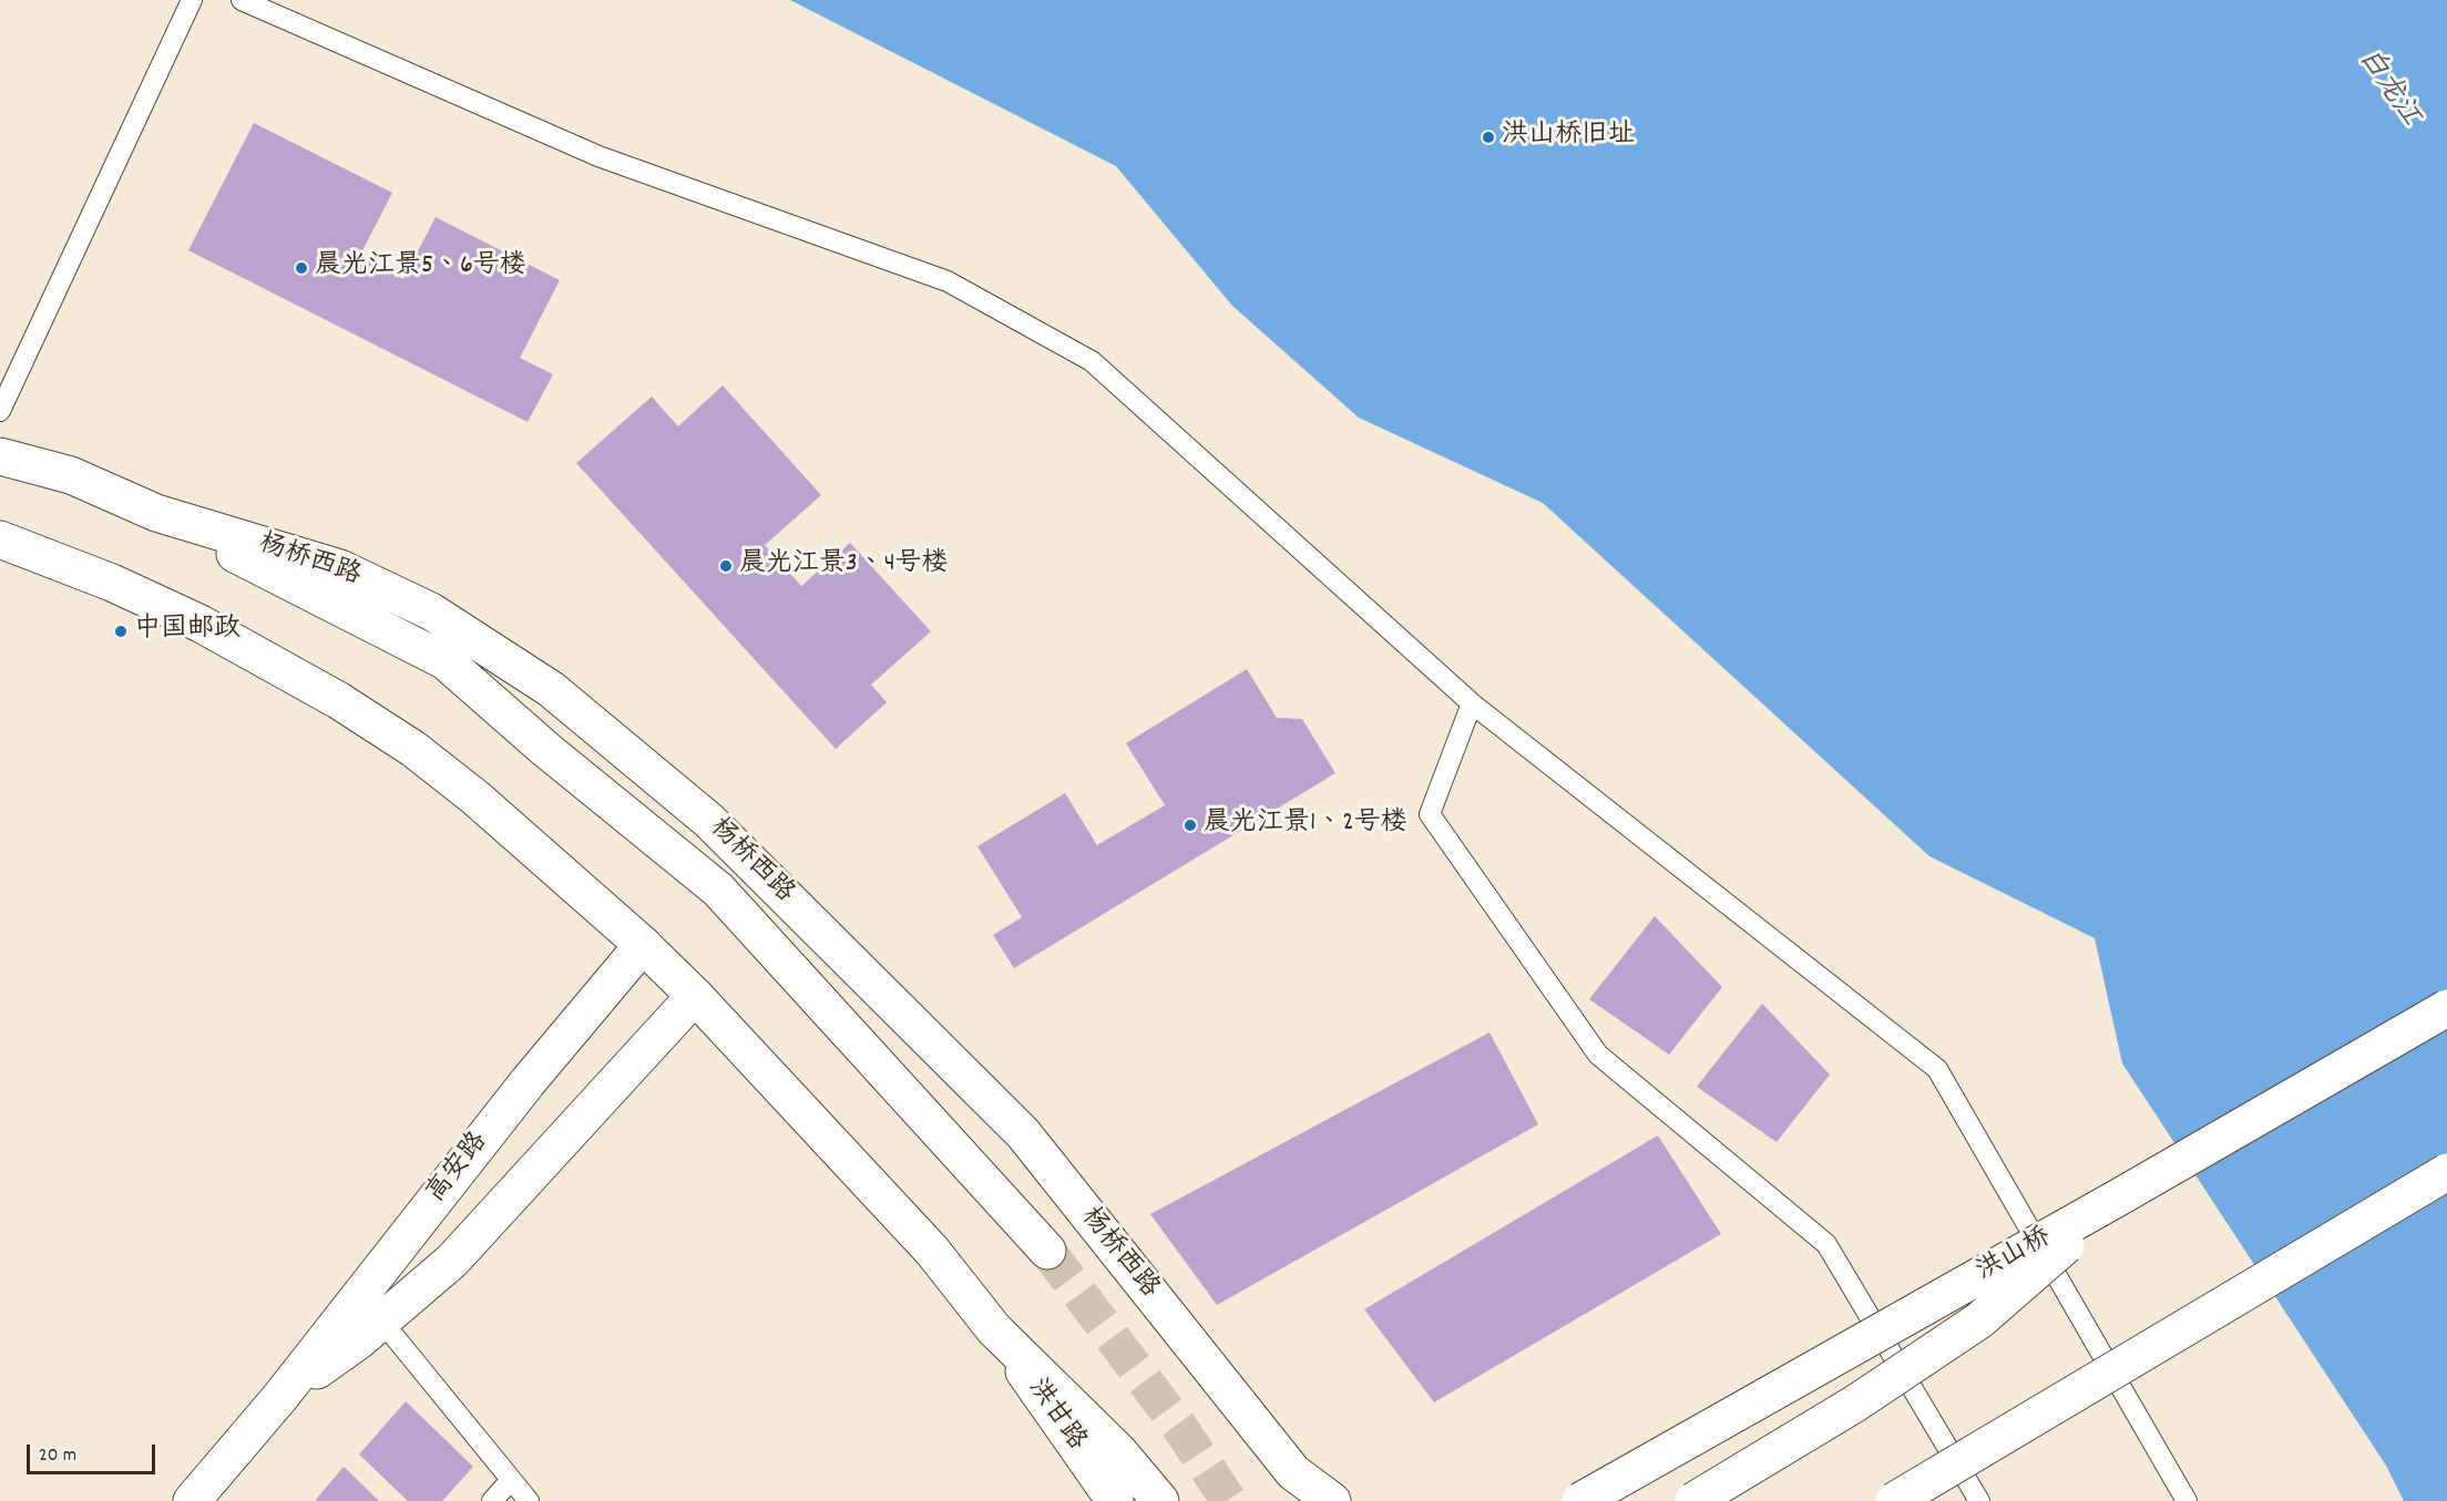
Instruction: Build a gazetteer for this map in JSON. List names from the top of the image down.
{
  "streets": {
    "main road": [
      "杨桥西路",
      "高安路",
      "洪山桥",
      "洪甘路"
    ]
  },
  "water": ["白龙江"],
  "places": [
    "洪山桥旧址",
    "晨光江景5、6号楼",
    "晨光江景3、4号楼",
    "中国邮政",
    "晨光江景1、2号楼"
  ],
  "scale_bar": "20 m"
}
